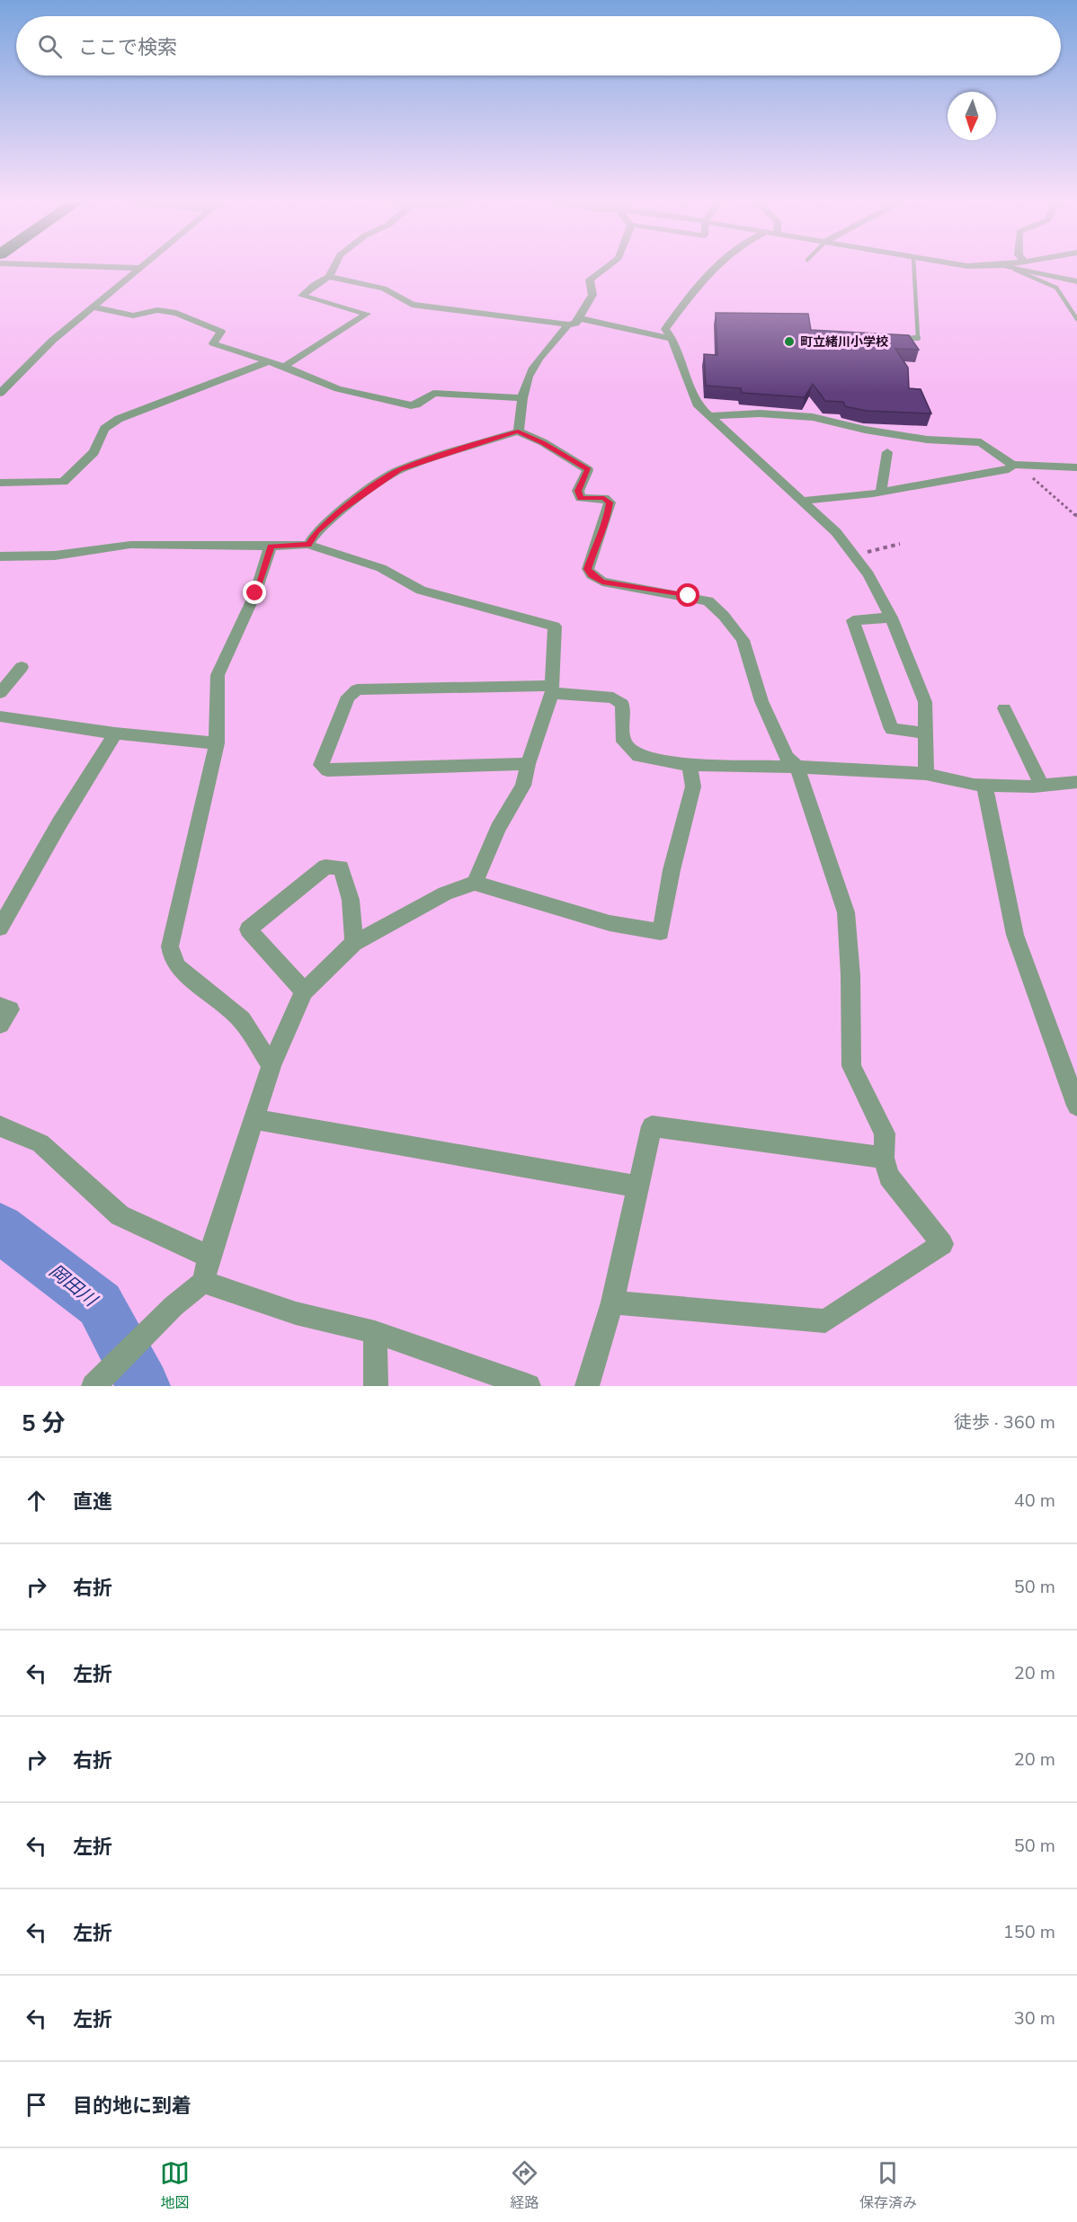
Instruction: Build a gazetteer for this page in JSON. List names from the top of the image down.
{
  "water": ["岡田川"],
  "places": ["町立緒川小学校"],
  "north": "bottom",
  "page": {
    "search": "ここで検索",
    "heading": ["5 分", "徒歩 · 360 m"],
    "list": [
      ["直進", "40 m"],
      ["右折", "50 m"],
      ["左折", "20 m"],
      ["右折", "20 m"],
      ["左折", "50 m"],
      ["左折", "150 m"],
      ["左折", "30 m"],
      "目的地に到着"
    ],
    "nav": ["地図", "経路", "保存済み"]
  }
}
